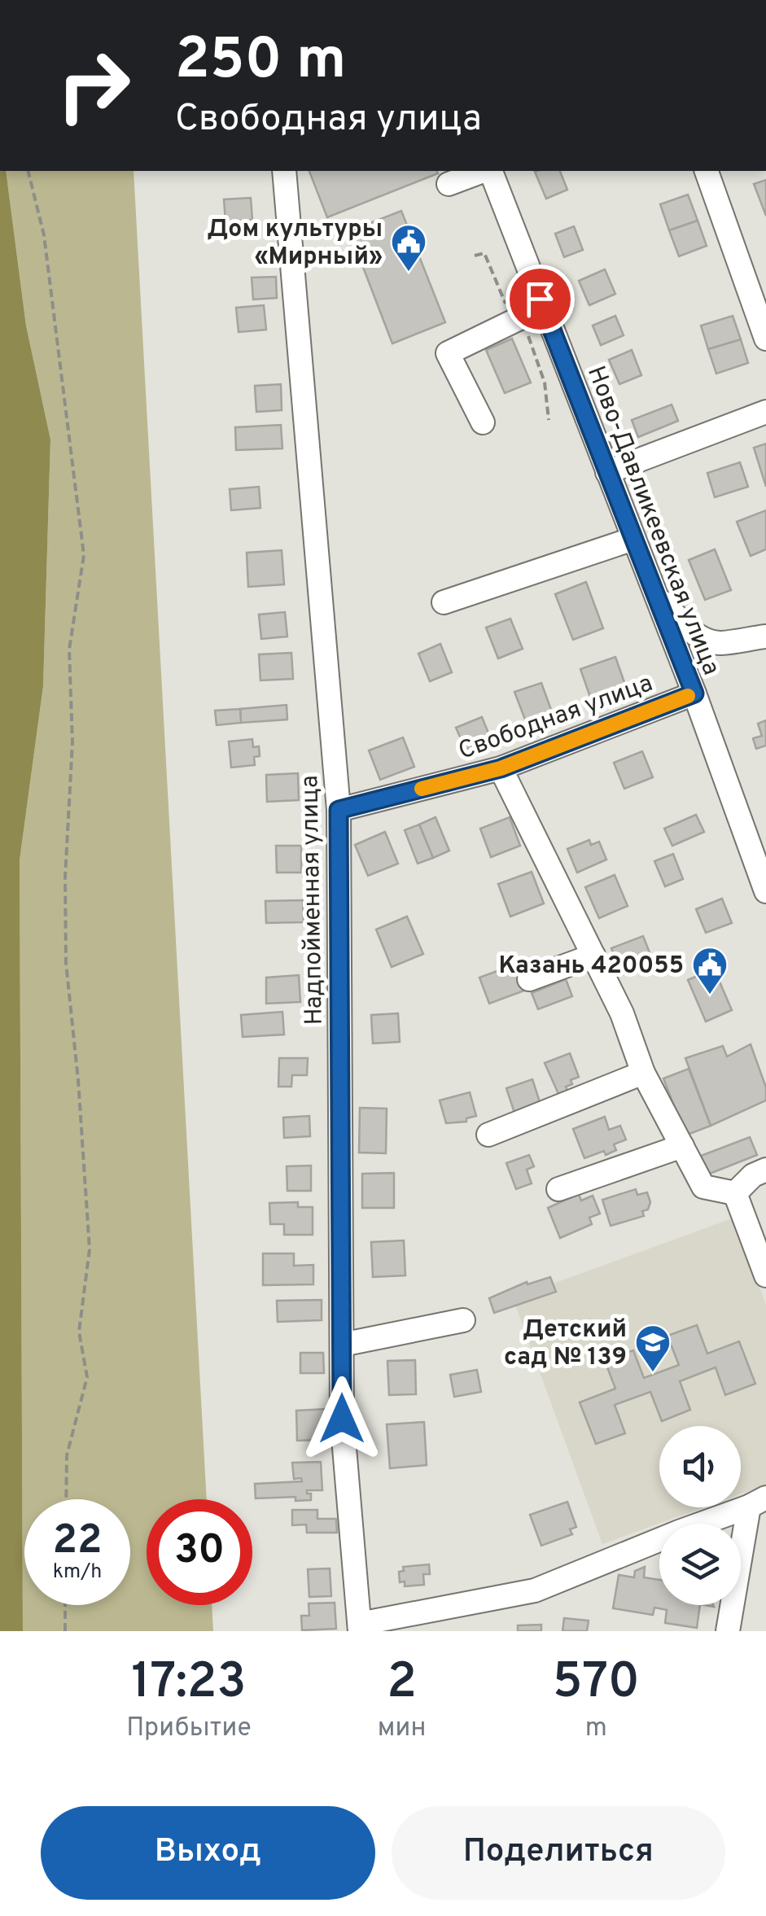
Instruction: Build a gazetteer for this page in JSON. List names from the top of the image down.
{
  "streets": {
    "street": ["Ново-Давликеевская улица", "Свободная улица", "Надпойменная улица"]
  },
  "crossings": [
    ["Ново-Давликеевская улица", "Свободная улица"],
    ["Свободная улица", "Надпойменная улица"]
  ],
  "places": {
    "public building": ["Дом культуры «Мирный»", "Казань 420055"],
    "school or university": ["Детский сад № 139"]
  },
  "page": {
    "turn": ["250 m", "Свободная улица"],
    "speed": "22 km/h",
    "limit": "30",
    "eta": [
      "17:23",
      "Прибытие",
      "2",
      "мин",
      "570",
      "m"
    ],
    "buttons": ["Выход", "Поделиться"]
  }
}
